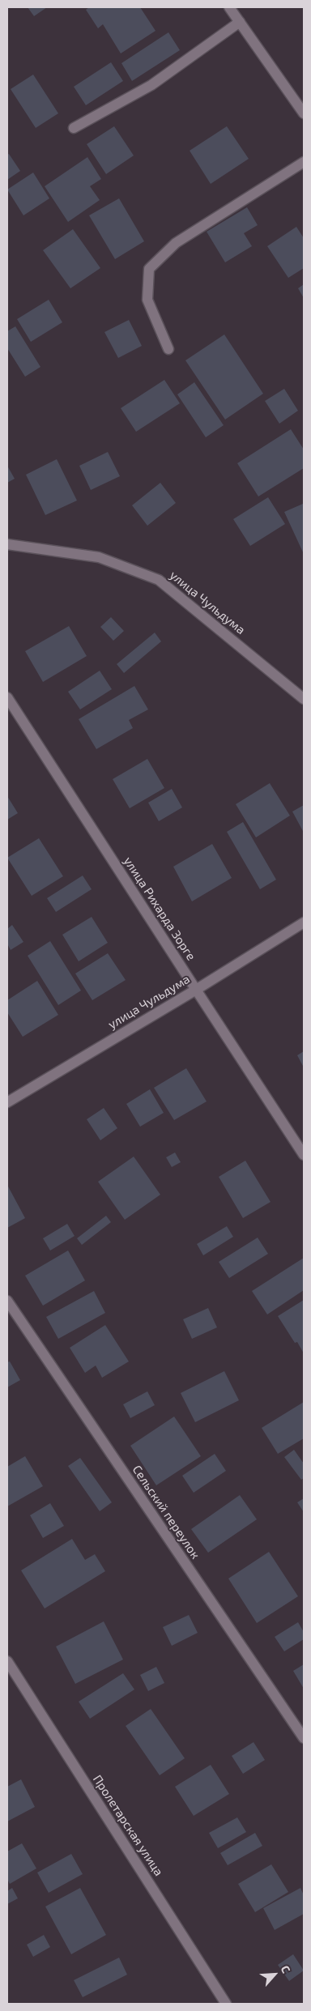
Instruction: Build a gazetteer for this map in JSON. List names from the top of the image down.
{
  "streets": {
    "street": [
      "улица Чульдума",
      "улица Рихарда Зорге",
      "Сельский переулок",
      "Пролетарская улица"
    ]
  },
  "crossings": [
    ["улица Чульдума", "улица Рихарда Зорге"]
  ],
  "north": "top right"
}
